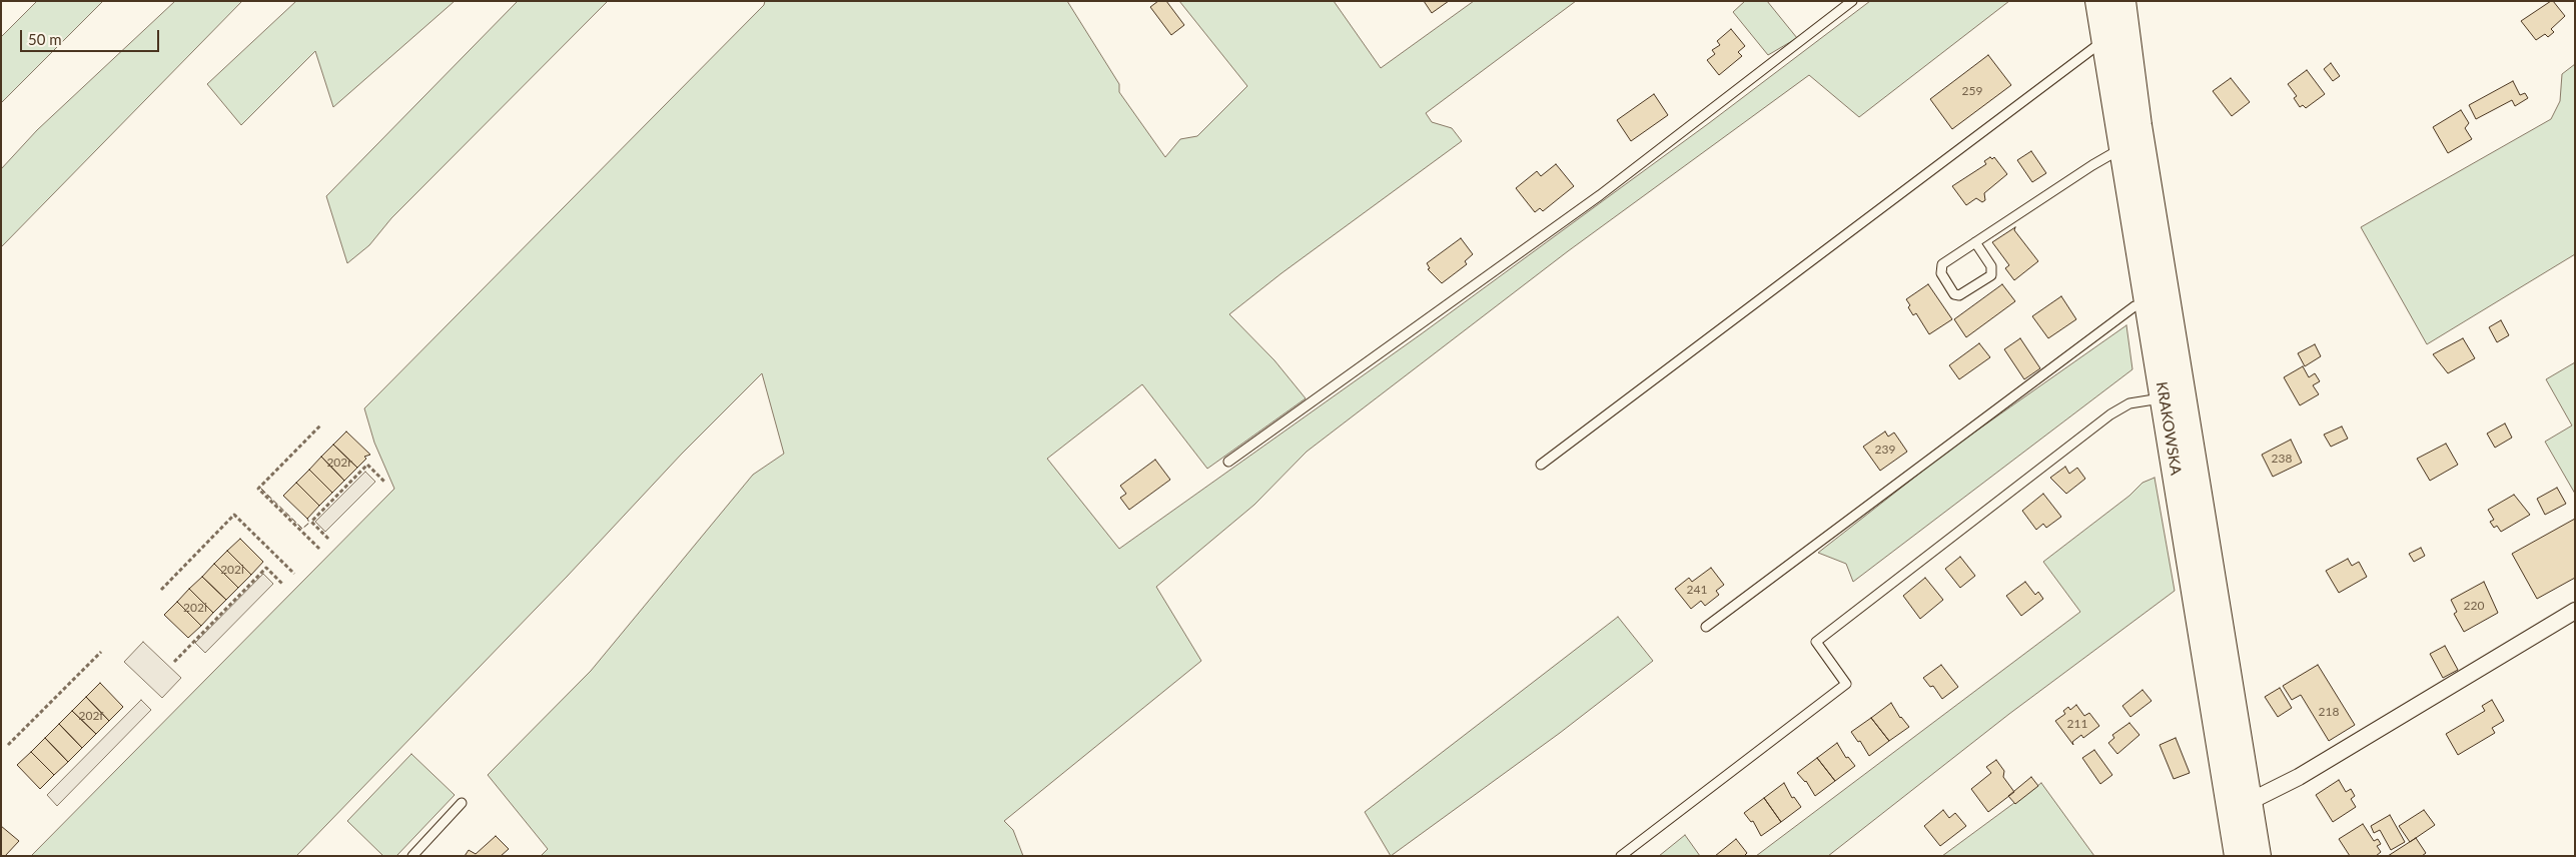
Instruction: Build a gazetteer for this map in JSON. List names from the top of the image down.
{
  "streets": {
    "main road": ["KRAKOWSKA"]
  },
  "house_numbers": [
    "259",
    "239",
    "238",
    "202r",
    "202l",
    "241",
    "220",
    "202i",
    "218",
    "202f",
    "211"
  ],
  "scale_bar": "50 m"
}
